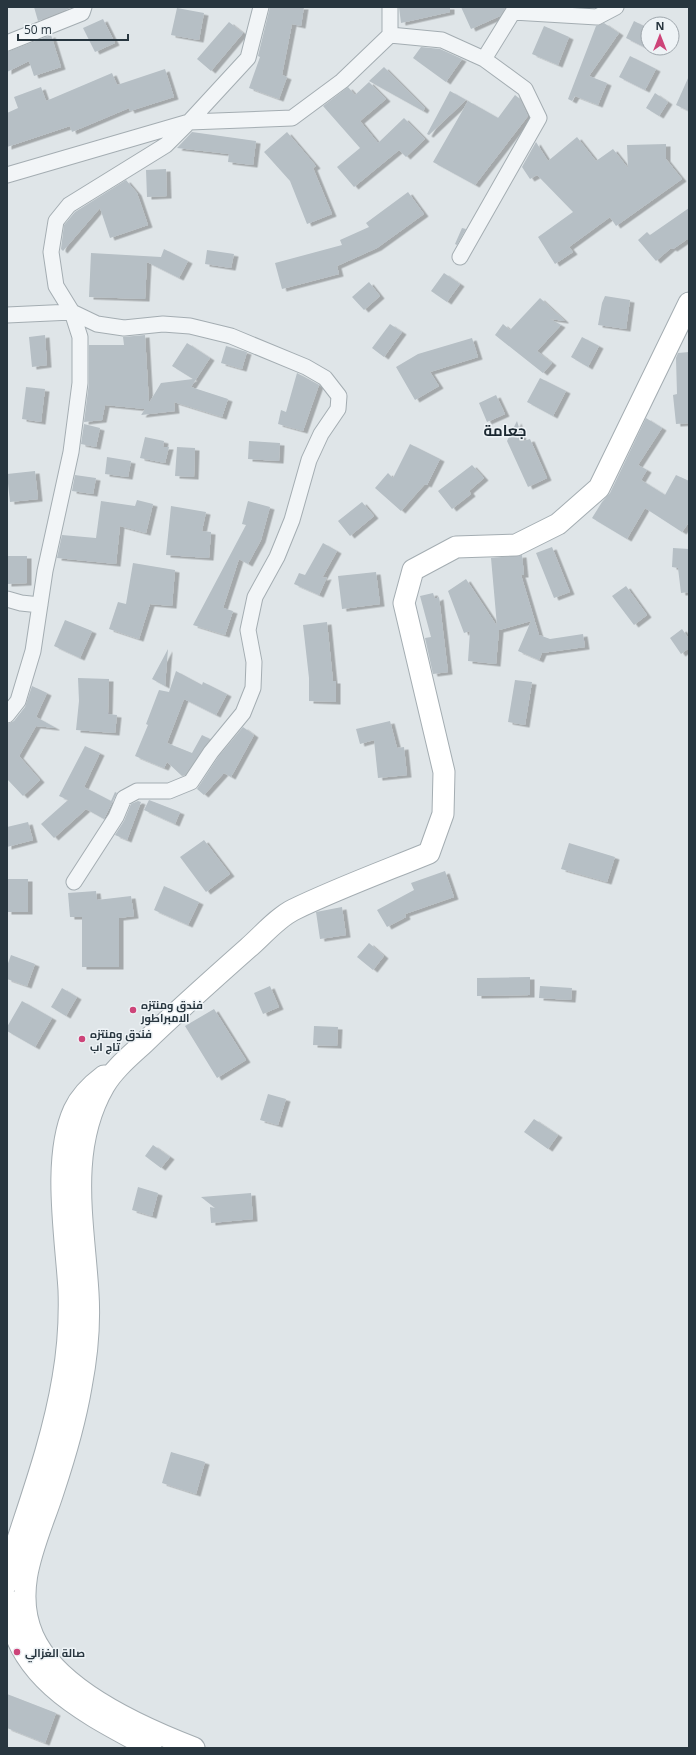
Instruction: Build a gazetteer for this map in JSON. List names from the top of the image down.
{
  "districts": ["جعامة"],
  "places": ["فندق ومنتزه الامبراطور", "فندق ومنتزه تاج اب", "صالة الغزالي"],
  "scale_bar": "50 m",
  "north": "top"
}
